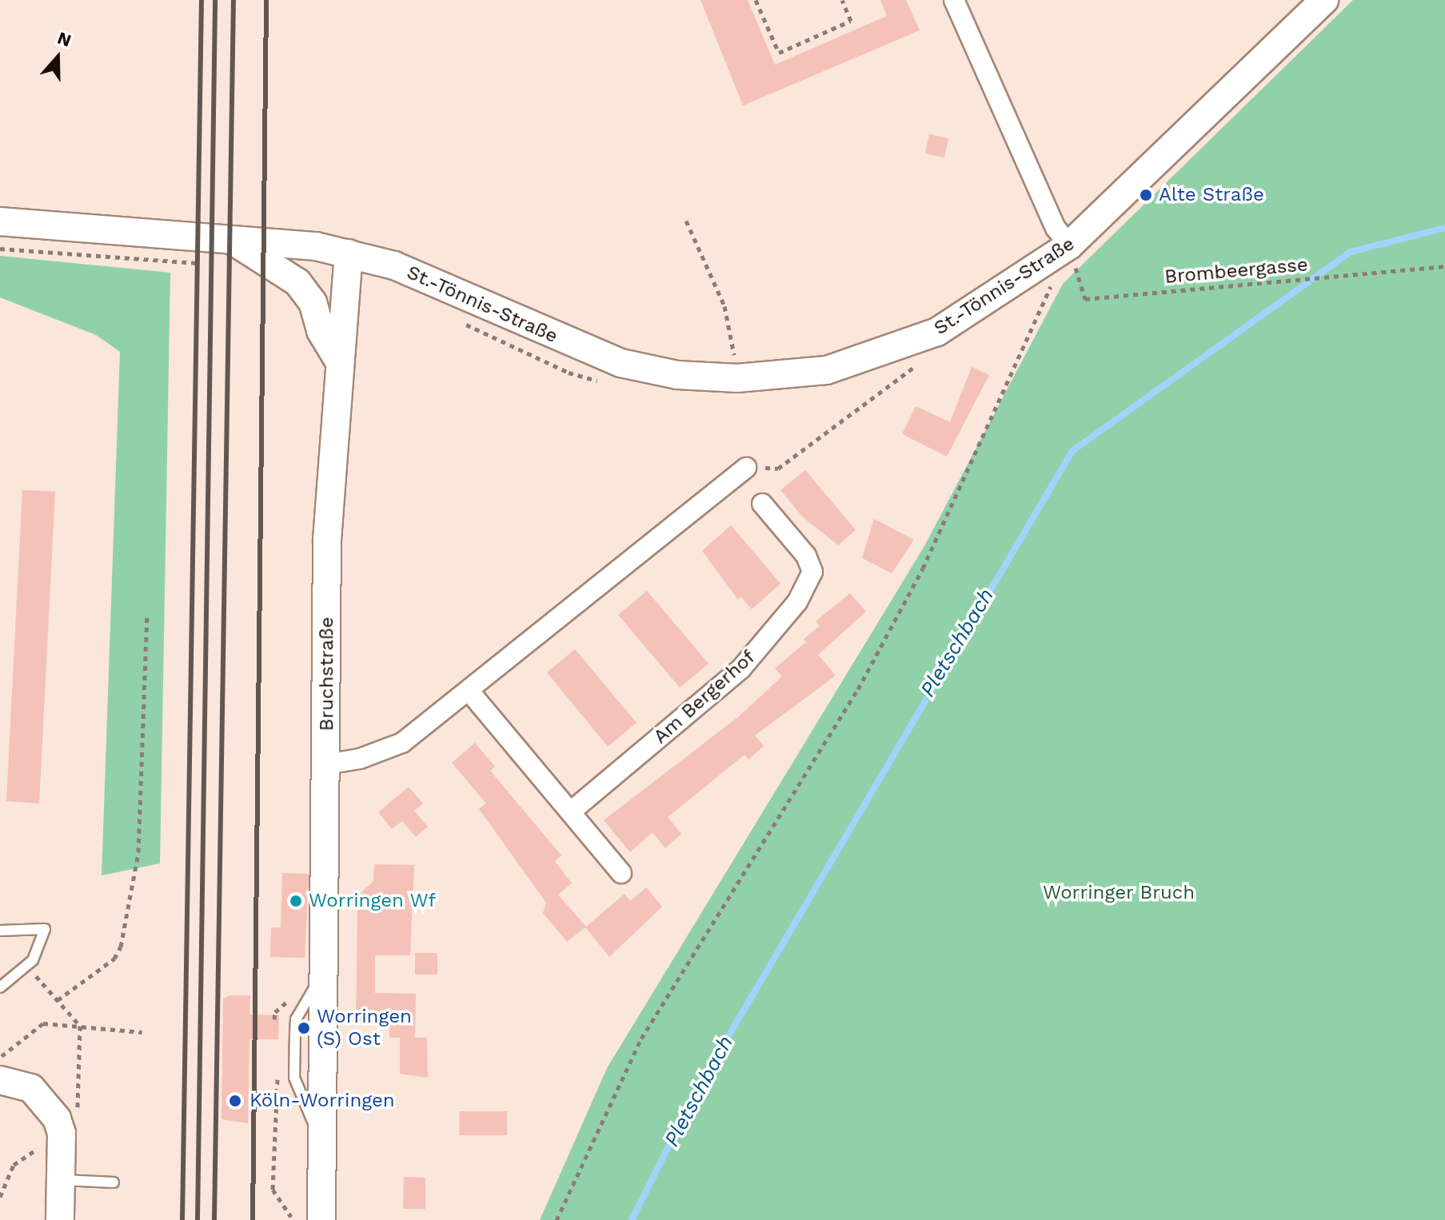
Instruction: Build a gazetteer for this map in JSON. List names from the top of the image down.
{
  "streets": {
    "main road": ["St.-Tönnis-Straße", "Bruchstraße"],
    "street": ["Am Bergerhof"],
    "path": ["Brombeergasse"]
  },
  "crossings": [
    ["Brombeergasse", "St.-Tönnis-Straße"],
    ["St.-Tönnis-Straße", "Bruchstraße"]
  ],
  "water": ["Pletschbach"],
  "parks": ["Worringer Bruch"],
  "places": [
    "Alte Straße",
    "Worringen Wf",
    "Worringen (S) Ost",
    "Köln-Worringen"
  ],
  "north": "top"
}
